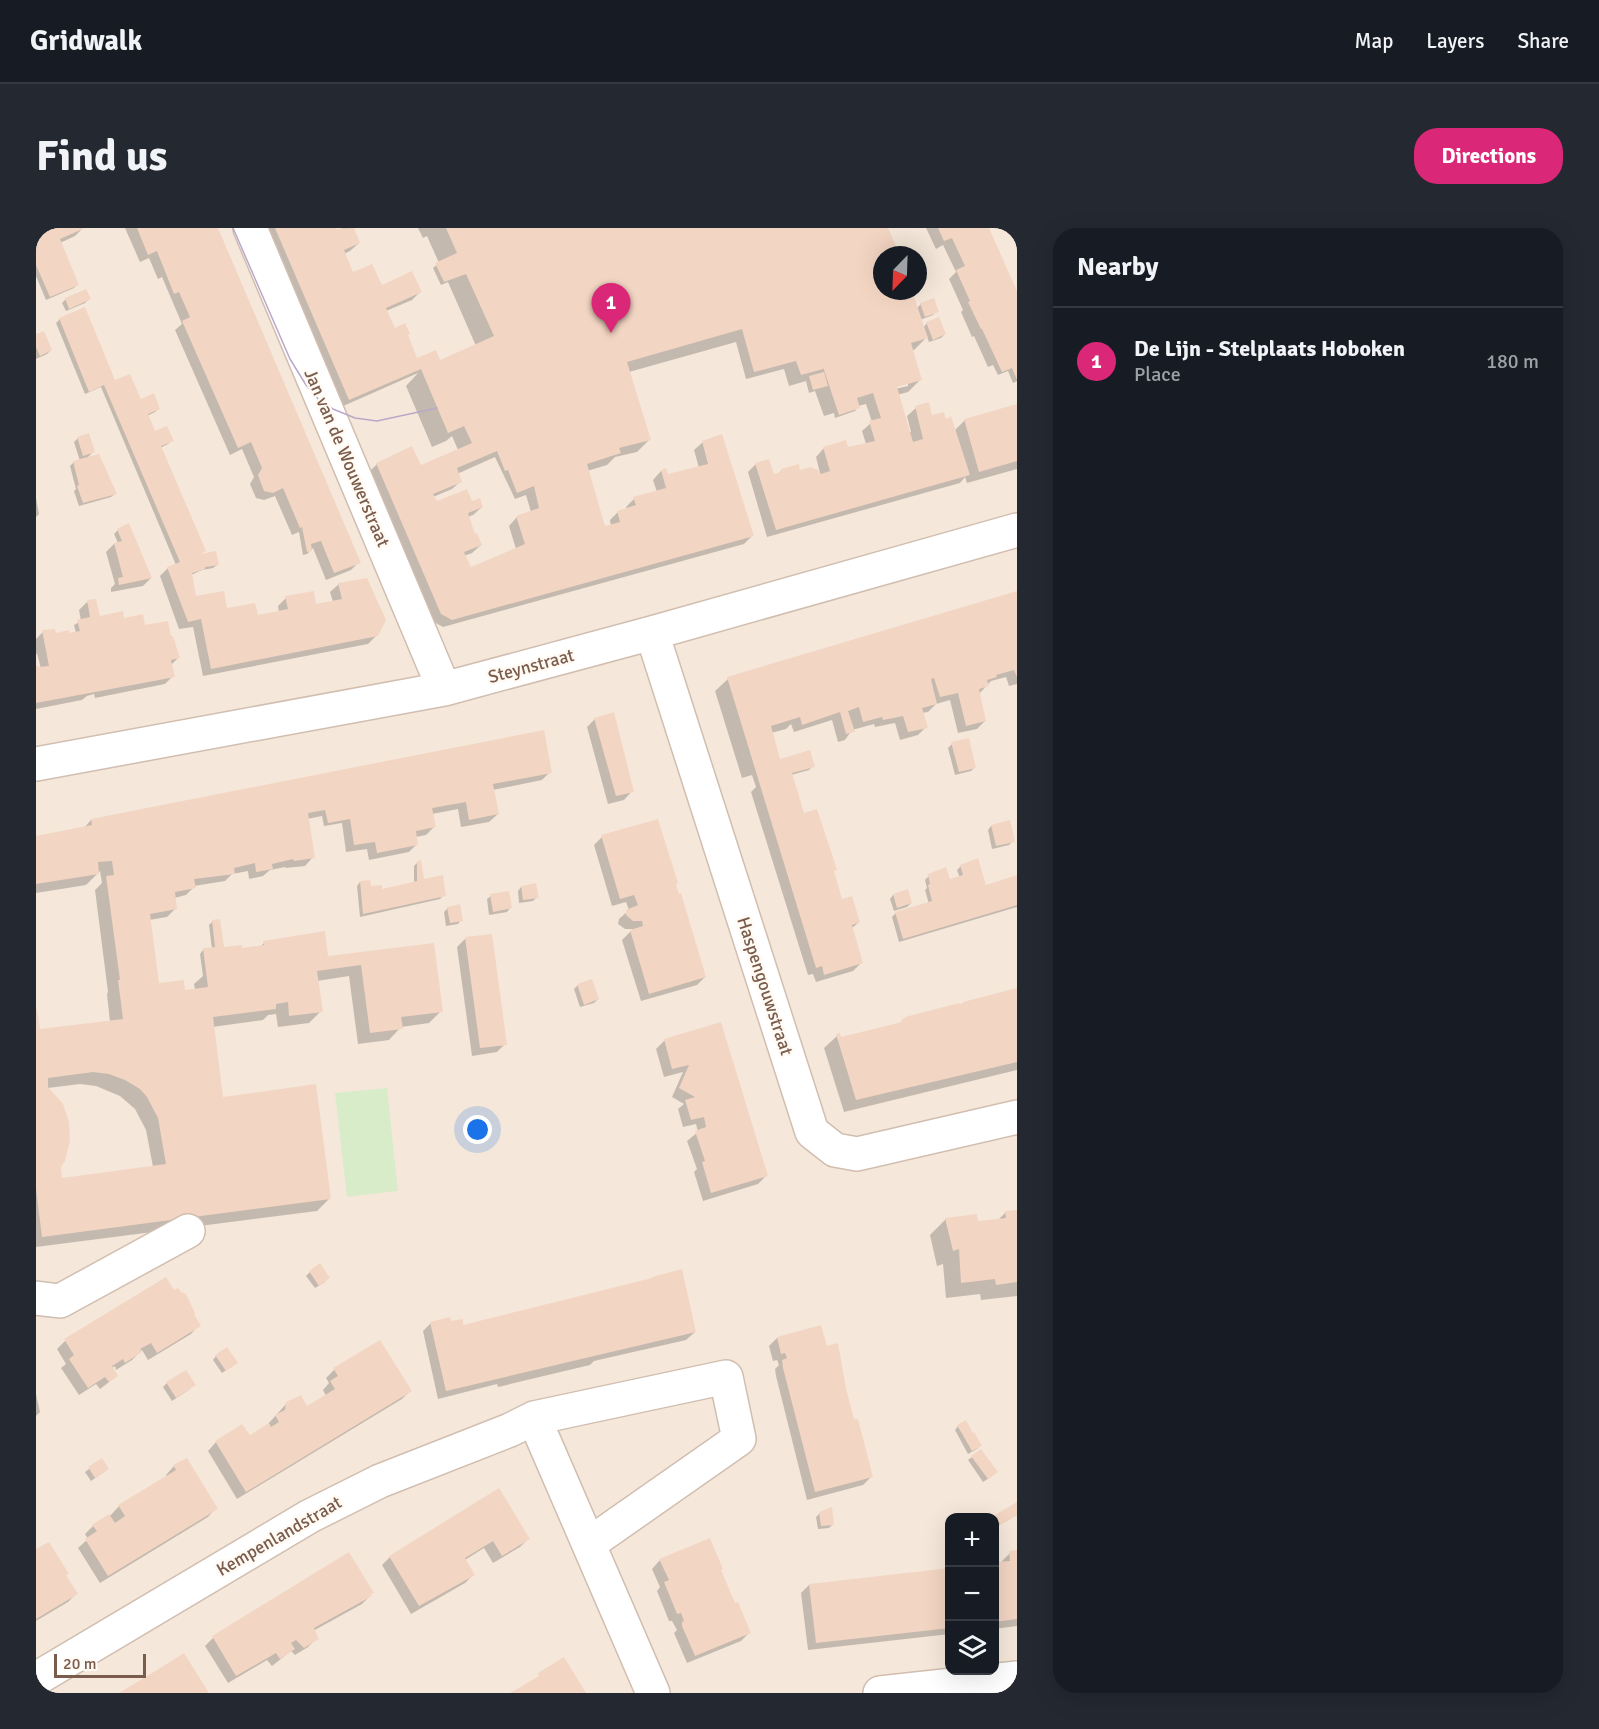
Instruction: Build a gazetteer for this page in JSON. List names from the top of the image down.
{
  "streets": {
    "street": [
      "Jan van de Wouwerstraat",
      "Steynstraat",
      "Haspengouwstraat",
      "Kempenlandstraat"
    ]
  },
  "crossings": [
    ["Jan van de Wouwerstraat", "Steynstraat"],
    ["Steynstraat", "Haspengouwstraat"]
  ],
  "scale_bar": "20 m",
  "north": "bottom left",
  "page": {
    "header": "Gridwalk",
    "nav": ["Map", "Layers", "Share"],
    "buttons": "Directions",
    "title": "Find us",
    "heading": "Nearby",
    "pins": "1",
    "list": [
      {
        "mark": "1",
        "name": "De Lijn - Stelplaats Hoboken",
        "note": "Place",
        "value": "180 m"
      }
    ],
    "map_buttons": ["+", "−"],
    "scale": "20 m"
  }
}
